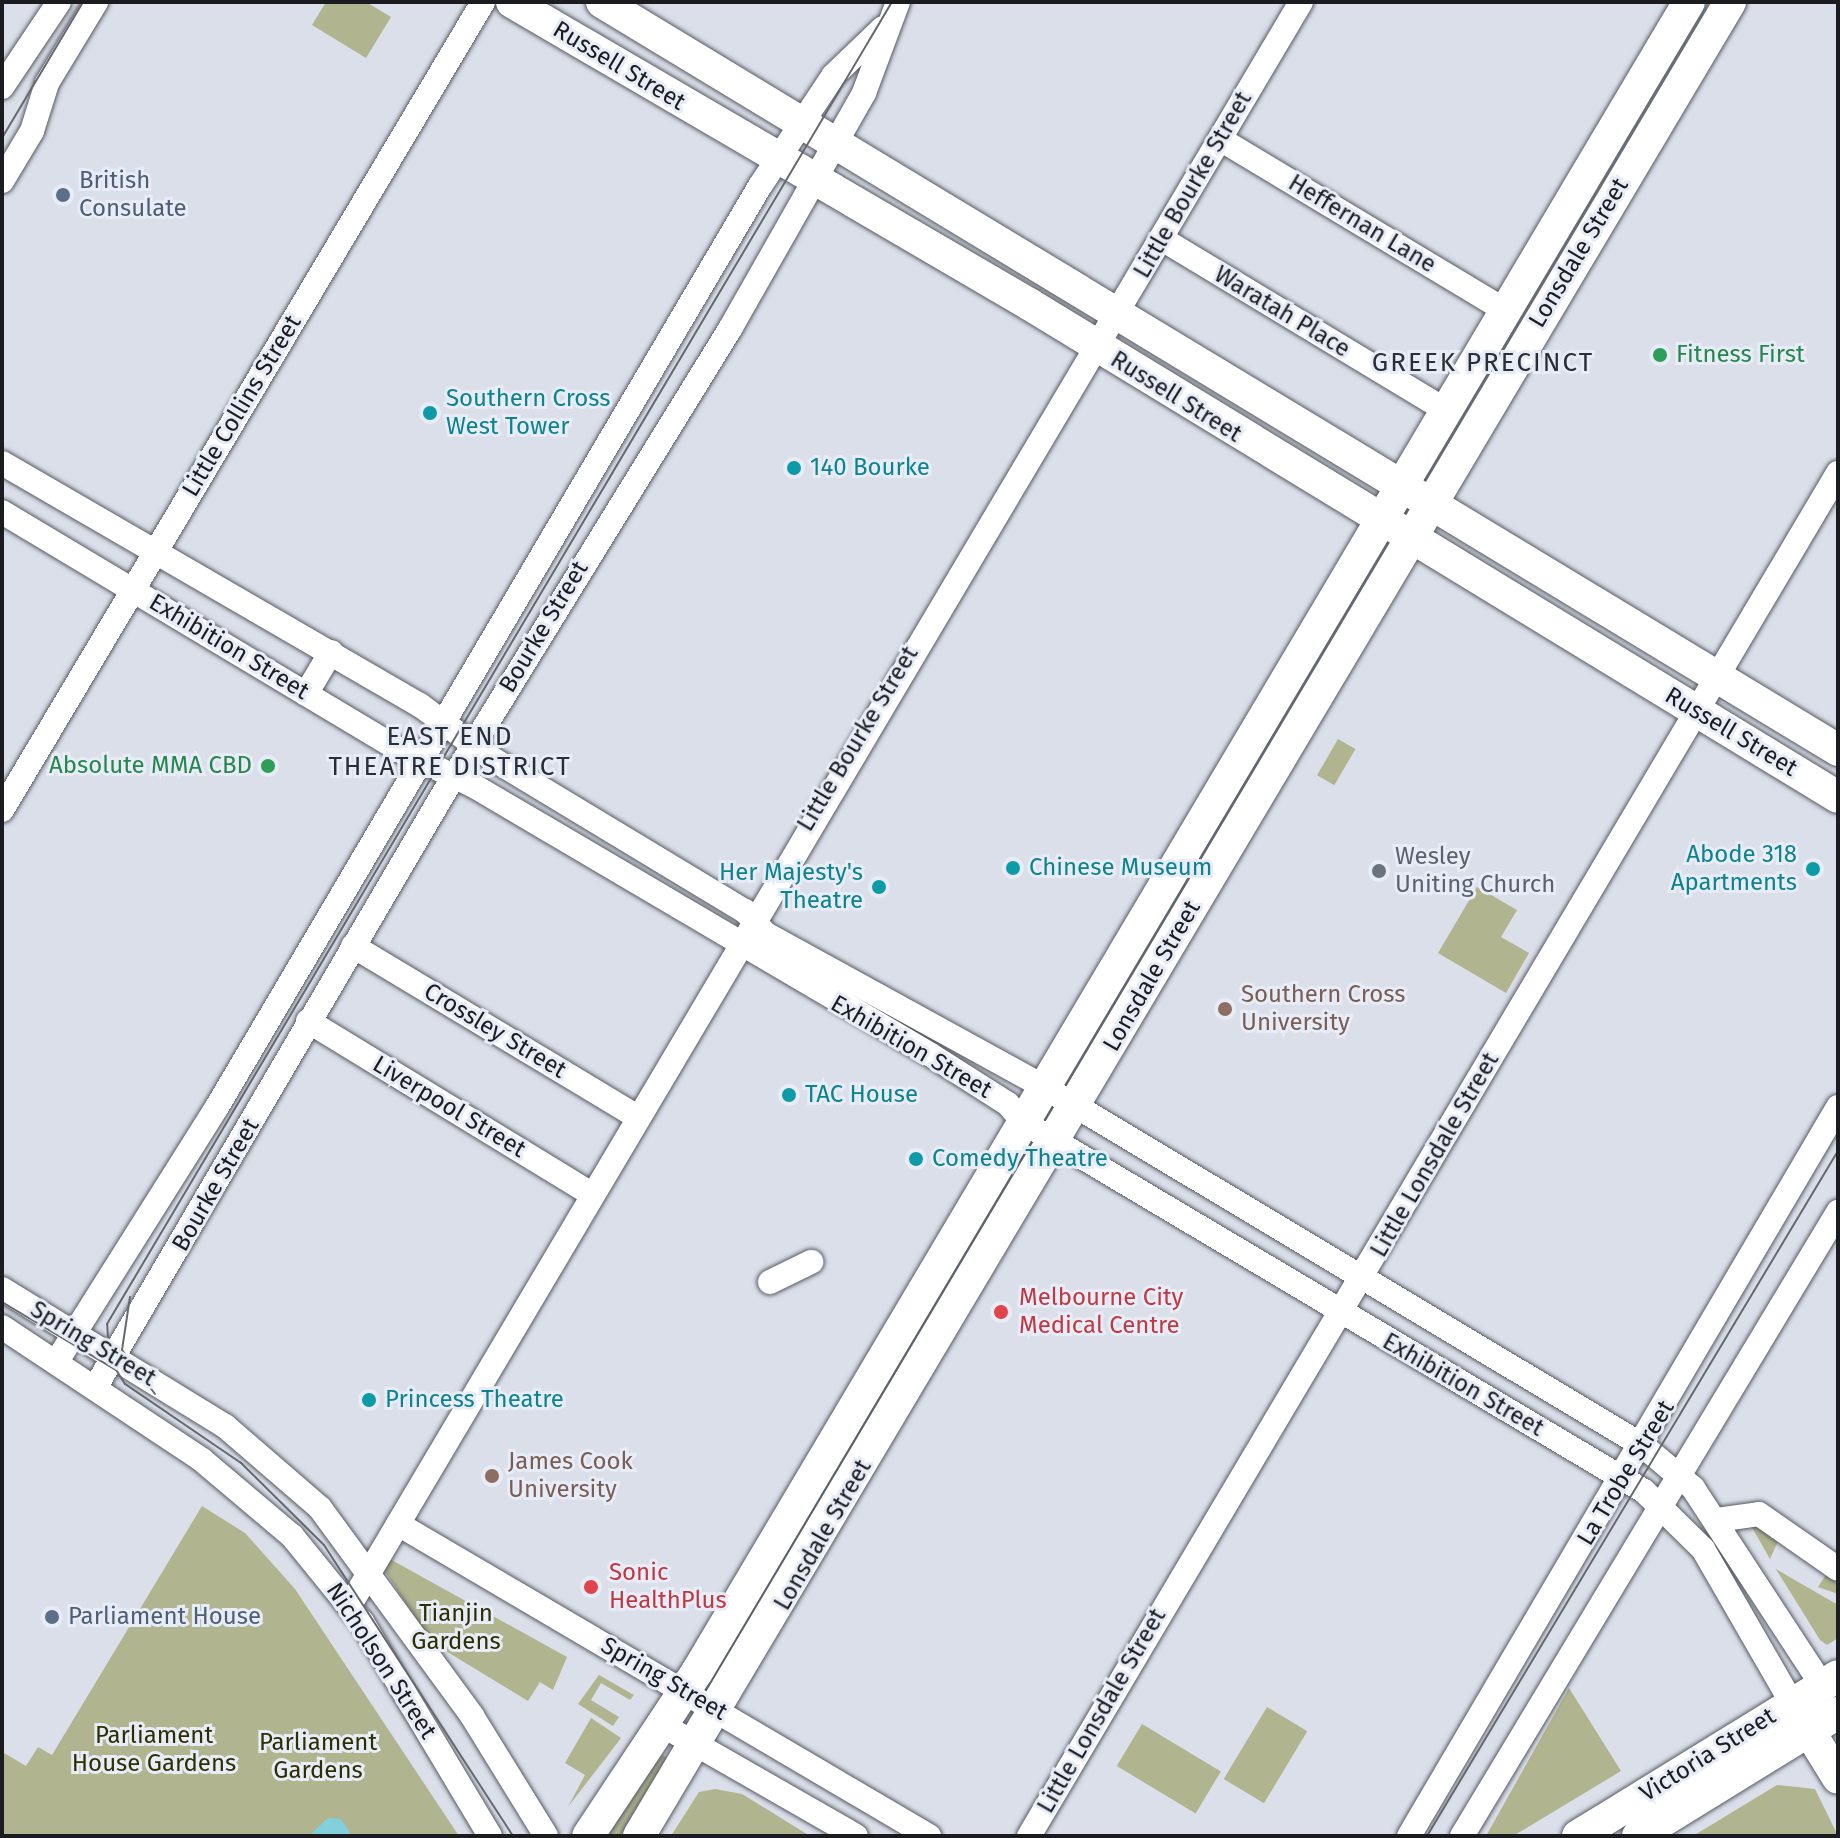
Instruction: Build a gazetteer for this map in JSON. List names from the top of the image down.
{
  "streets": {
    "main road": [
      "Russell Street",
      "Lonsdale Street",
      "Exhibition Street",
      "Victoria Street"
    ],
    "street": [
      "Little Bourke Street",
      "Heffernan Lane",
      "Waratah Place",
      "Little Collins Street",
      "Bourke Street",
      "Crossley Street",
      "Liverpool Street",
      "Little Lonsdale Street",
      "Spring Street",
      "La Trobe Street",
      "Nicholson Street"
    ]
  },
  "crossings": [
    ["Russell Street", "Little Bourke Street"],
    ["Russell Street", "Lonsdale Street"],
    ["Russell Street", "Bourke Street"],
    ["Russell Street", "Little Lonsdale Street"],
    ["Little Bourke Street", "Heffernan Lane"],
    ["Little Bourke Street", "Waratah Place"],
    ["Little Bourke Street", "Exhibition Street"],
    ["Little Bourke Street", "Crossley Street"],
    ["Little Bourke Street", "Liverpool Street"],
    ["Little Bourke Street", "Spring Street"],
    ["Little Bourke Street", "Nicholson Street"],
    ["Heffernan Lane", "Lonsdale Street"],
    ["Lonsdale Street", "Waratah Place"],
    ["Lonsdale Street", "Exhibition Street"],
    ["Lonsdale Street", "Spring Street"],
    ["Little Collins Street", "Exhibition Street"],
    ["Bourke Street", "Exhibition Street"],
    ["Bourke Street", "Crossley Street"],
    ["Bourke Street", "Liverpool Street"],
    ["Bourke Street", "Spring Street"],
    ["Exhibition Street", "Little Lonsdale Street"],
    ["Exhibition Street", "La Trobe Street"],
    ["Exhibition Street", "Victoria Street"],
    ["Spring Street", "Nicholson Street"]
  ],
  "districts": ["GREEK PRECINCT", "EAST END THEATRE DISTRICT"],
  "parks": ["Tianjin Gardens", "Parliament House Gardens", "Parliament Gardens"],
  "places": [
    "British Consulate",
    "Fitness First",
    "Southern Cross West Tower",
    "140 Bourke",
    "Absolute MMA CBD",
    "Chinese Museum",
    "Abode 318 Apartments",
    "Wesley Uniting Church",
    "Her Majesty's Theatre",
    "Southern Cross University",
    "TAC House",
    "Comedy Theatre",
    "Melbourne City Medical Centre",
    "Princess Theatre",
    "James Cook University",
    "Sonic HealthPlus",
    "Parliament House"
  ]
}
